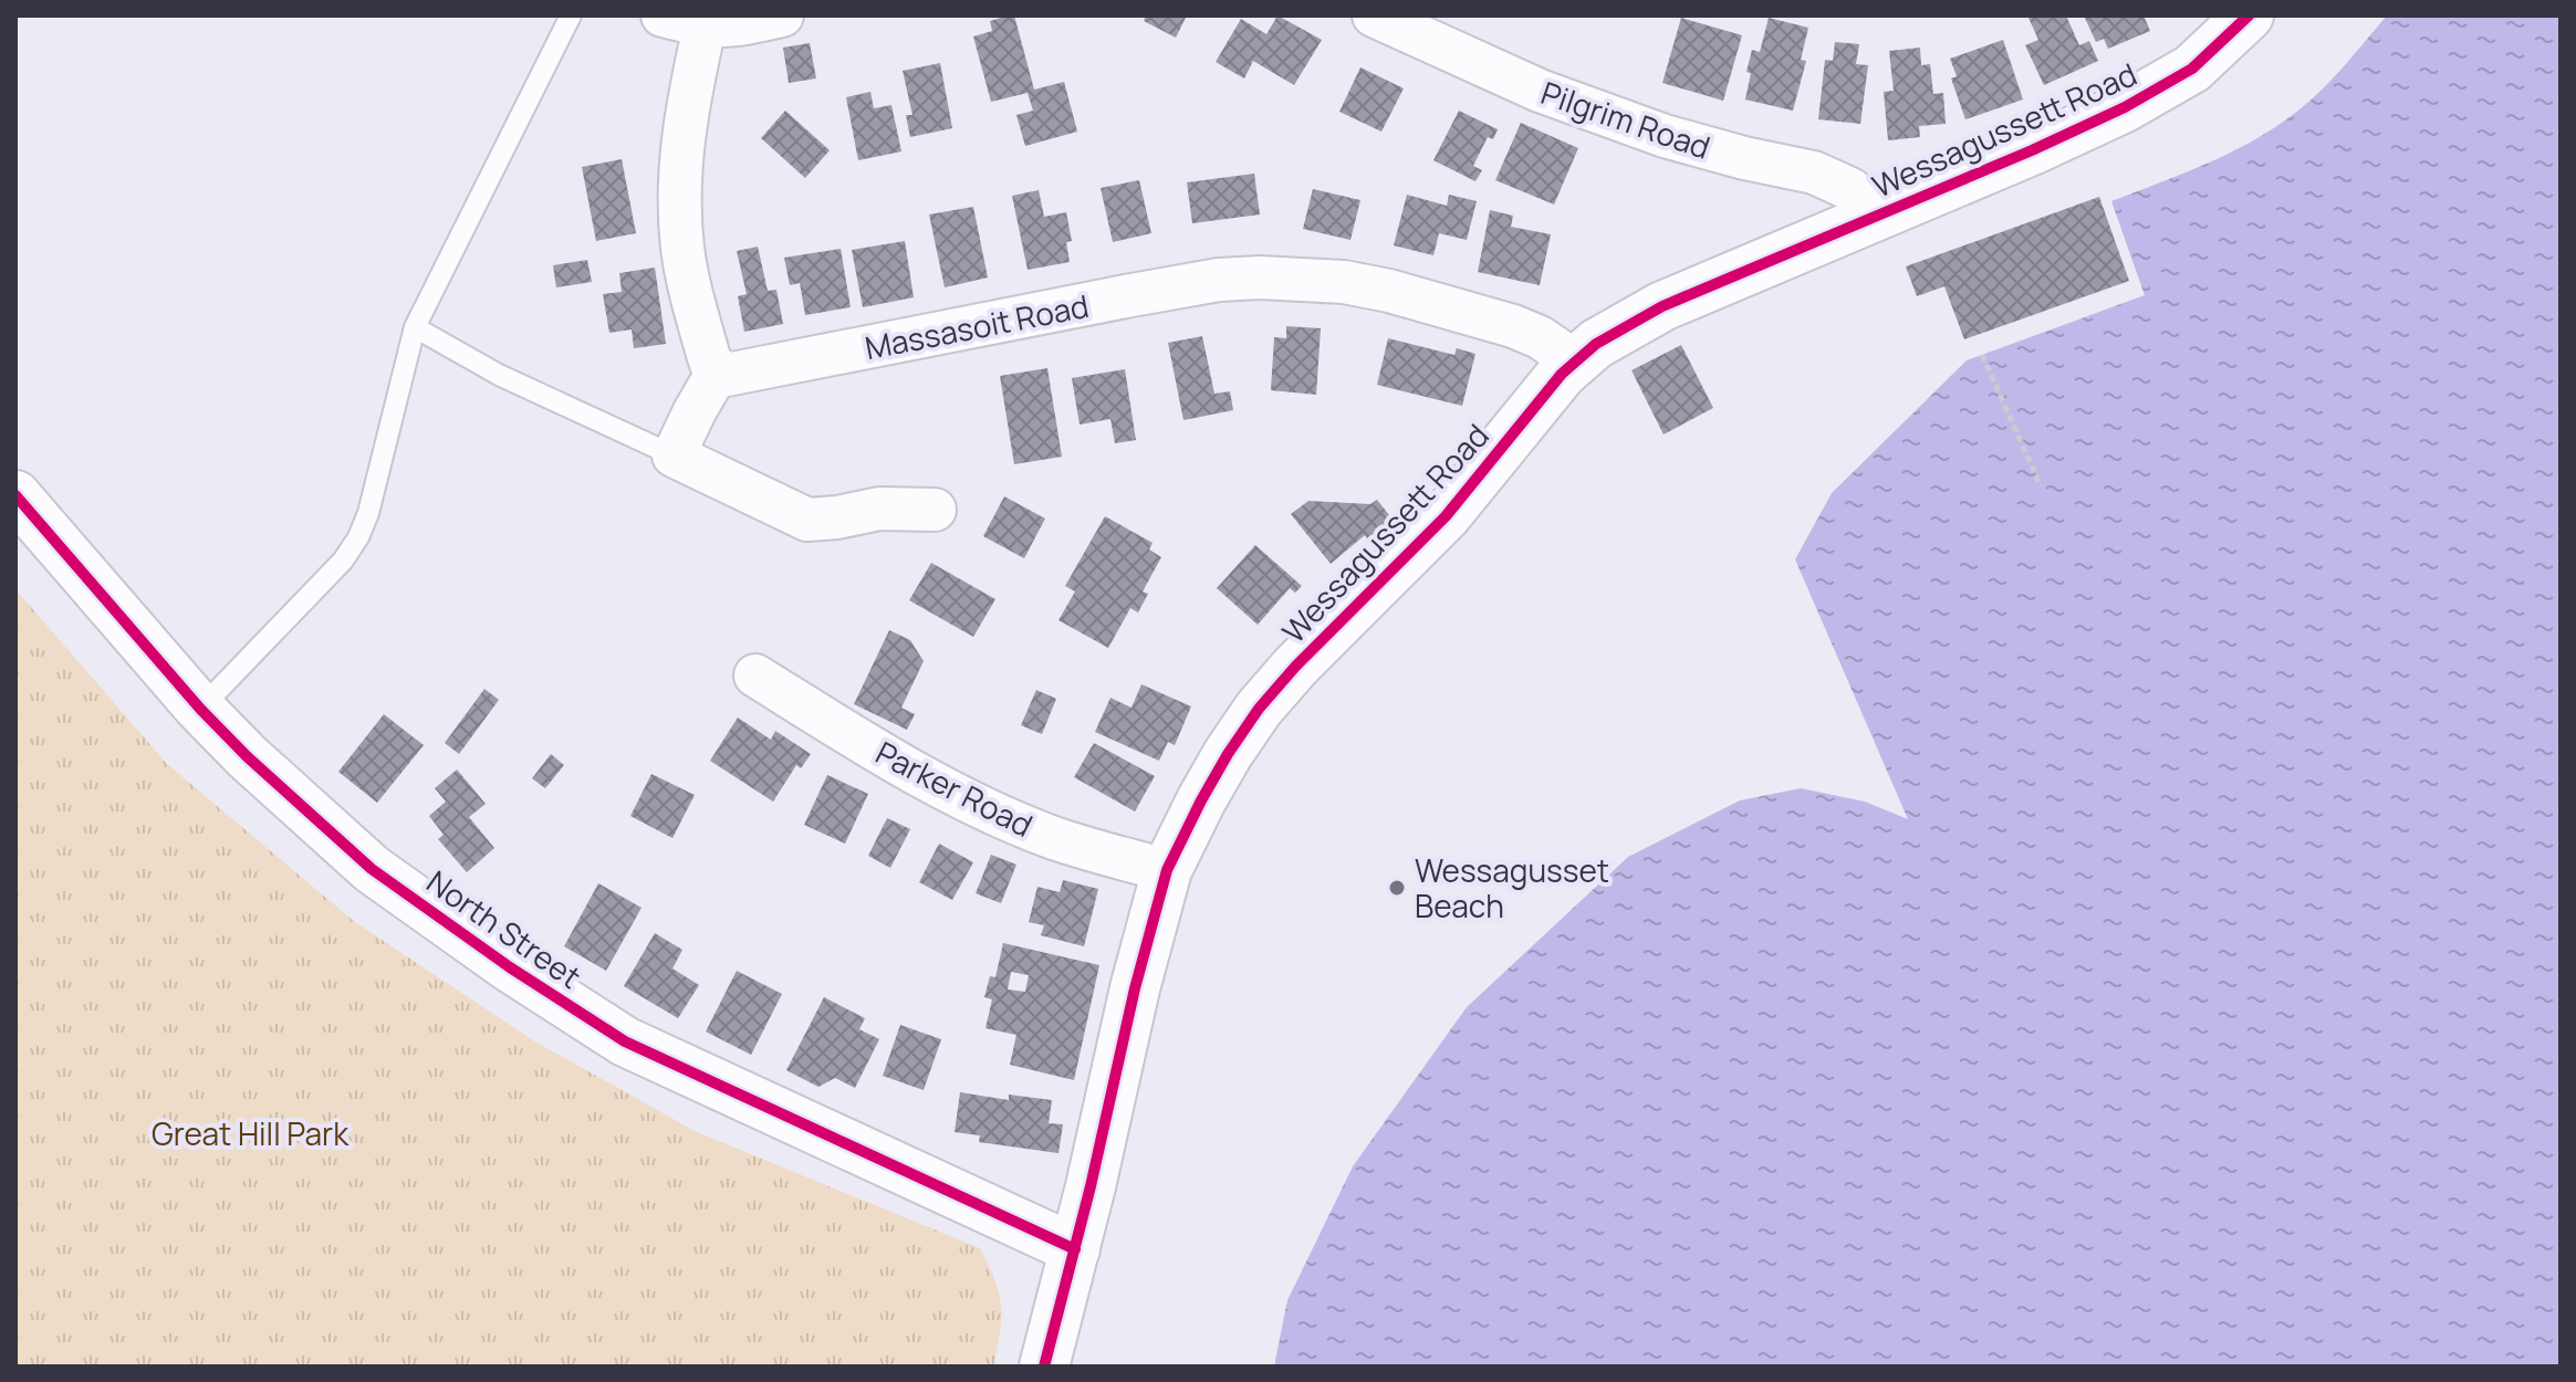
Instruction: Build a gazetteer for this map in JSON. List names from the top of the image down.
{
  "streets": {
    "street": [
      "Pilgrim Road",
      "Wessagussett Road",
      "Massasoit Road",
      "Parker Road",
      "North Street"
    ]
  },
  "crossings": [
    ["Pilgrim Road", "Wessagussett Road"],
    ["Wessagussett Road", "Massasoit Road"],
    ["Wessagussett Road", "Parker Road"],
    ["Wessagussett Road", "North Street"]
  ],
  "parks": ["Great Hill Park"],
  "places": ["Wessagusset Beach"]
}
